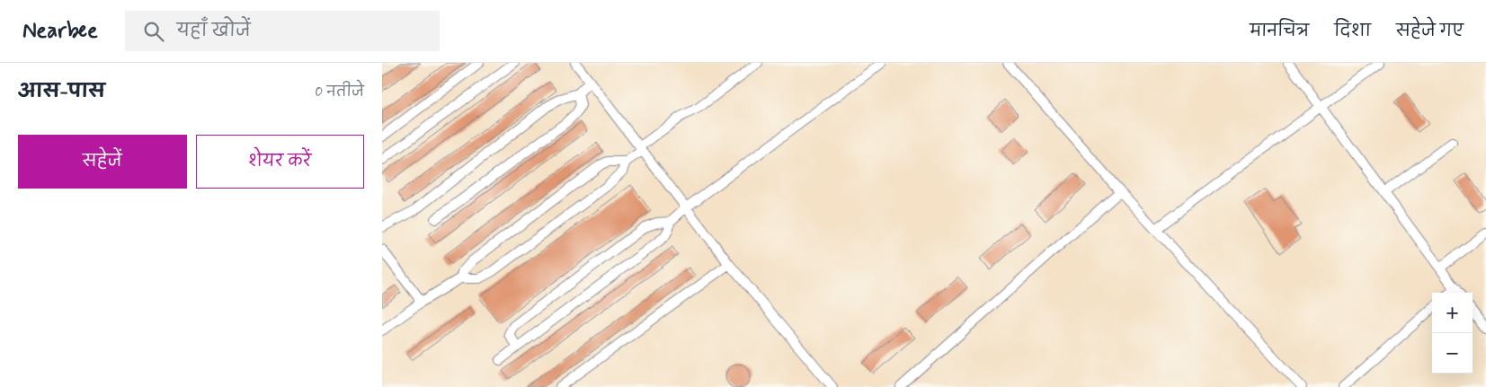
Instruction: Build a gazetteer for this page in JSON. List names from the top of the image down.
{
  "page": {
    "header": "Nearbee",
    "search": "यहाँ खोजें",
    "nav": ["मानचित्र", "दिशा", "सहेजे गए"],
    "heading": ["आस-पास", "0 नतीजे"],
    "buttons": ["सहेजें", "शेयर करें"],
    "map_buttons": ["+", "−"]
  }
}
